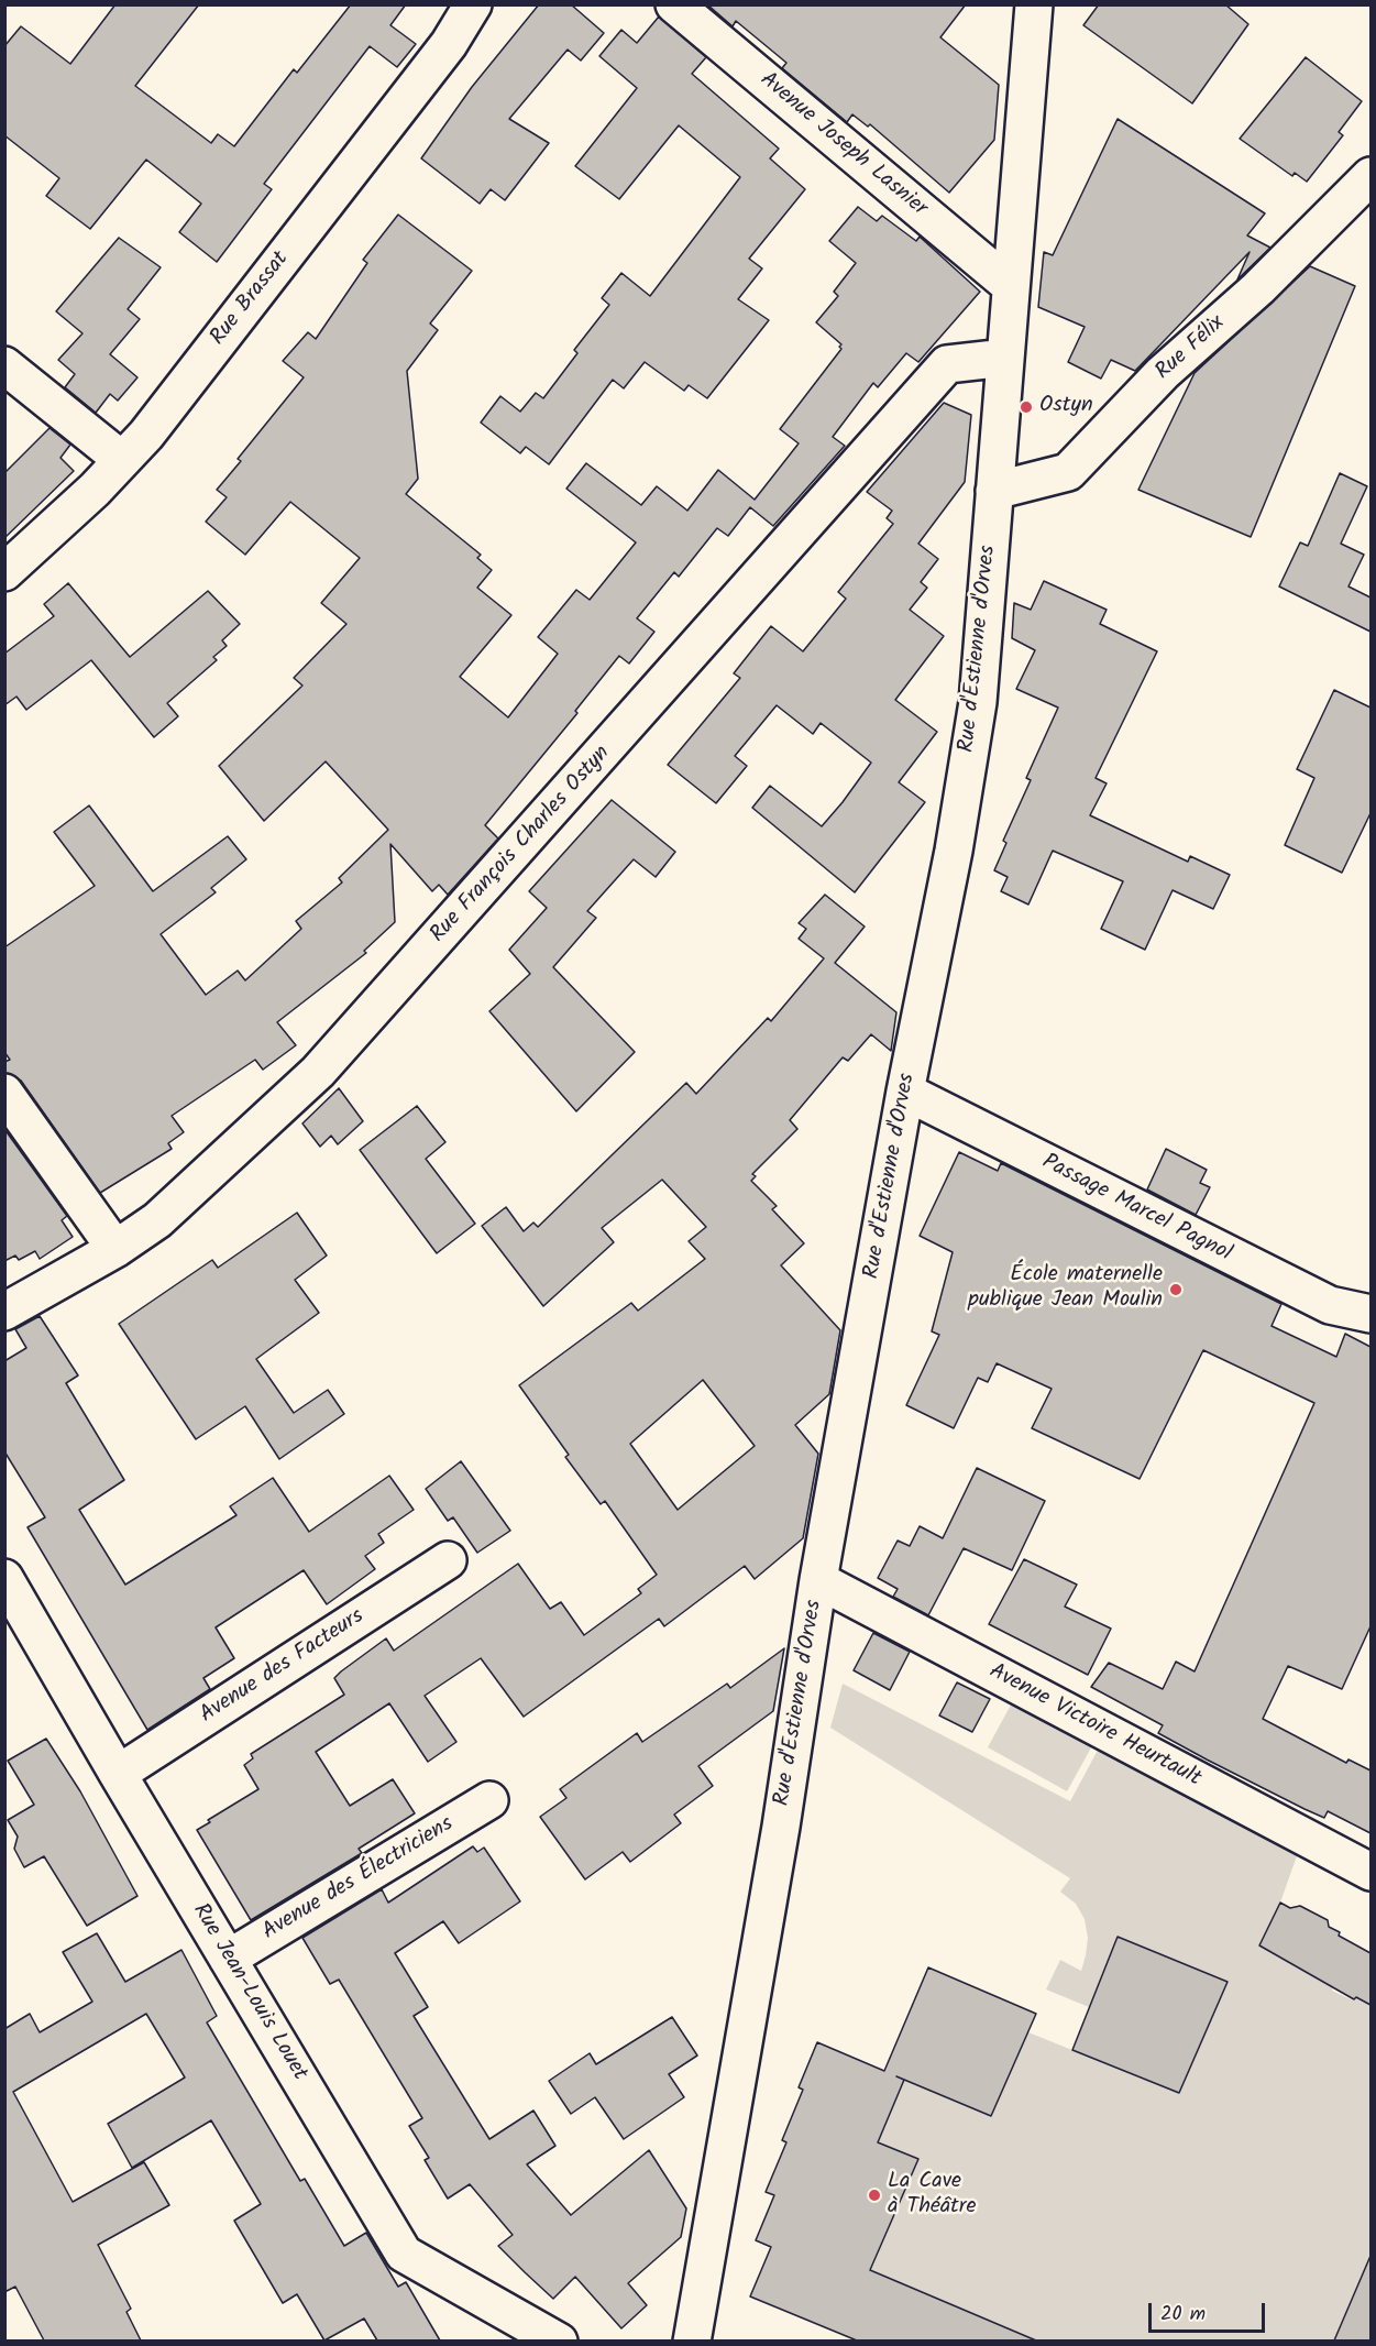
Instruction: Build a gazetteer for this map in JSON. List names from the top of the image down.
{
  "streets": {
    "street": [
      "Avenue Joseph Lasnier",
      "Rue Brassat",
      "Rue Félix",
      "Rue d'Estienne d'Orves",
      "Rue François Charles Ostyn",
      "Passage Marcel Pagnol",
      "Avenue des Facteurs",
      "Avenue Victoire Heurtault",
      "Avenue des Électriciens",
      "Rue Jean-Louis Louet"
    ]
  },
  "crossings": [
    ["Avenue Joseph Lasnier", "Rue d'Estienne d'Orves"],
    ["Rue Félix", "Rue d'Estienne d'Orves"],
    ["Rue d'Estienne d'Orves", "Rue François Charles Ostyn"],
    ["Rue d'Estienne d'Orves", "Passage Marcel Pagnol"],
    ["Rue d'Estienne d'Orves", "Avenue Victoire Heurtault"],
    ["Avenue des Facteurs", "Rue Jean-Louis Louet"],
    ["Avenue des Électriciens", "Rue Jean-Louis Louet"]
  ],
  "places": ["Ostyn", "École maternelle publique Jean Moulin", "La Cave à Théâtre"],
  "scale_bar": "20 m"
}
